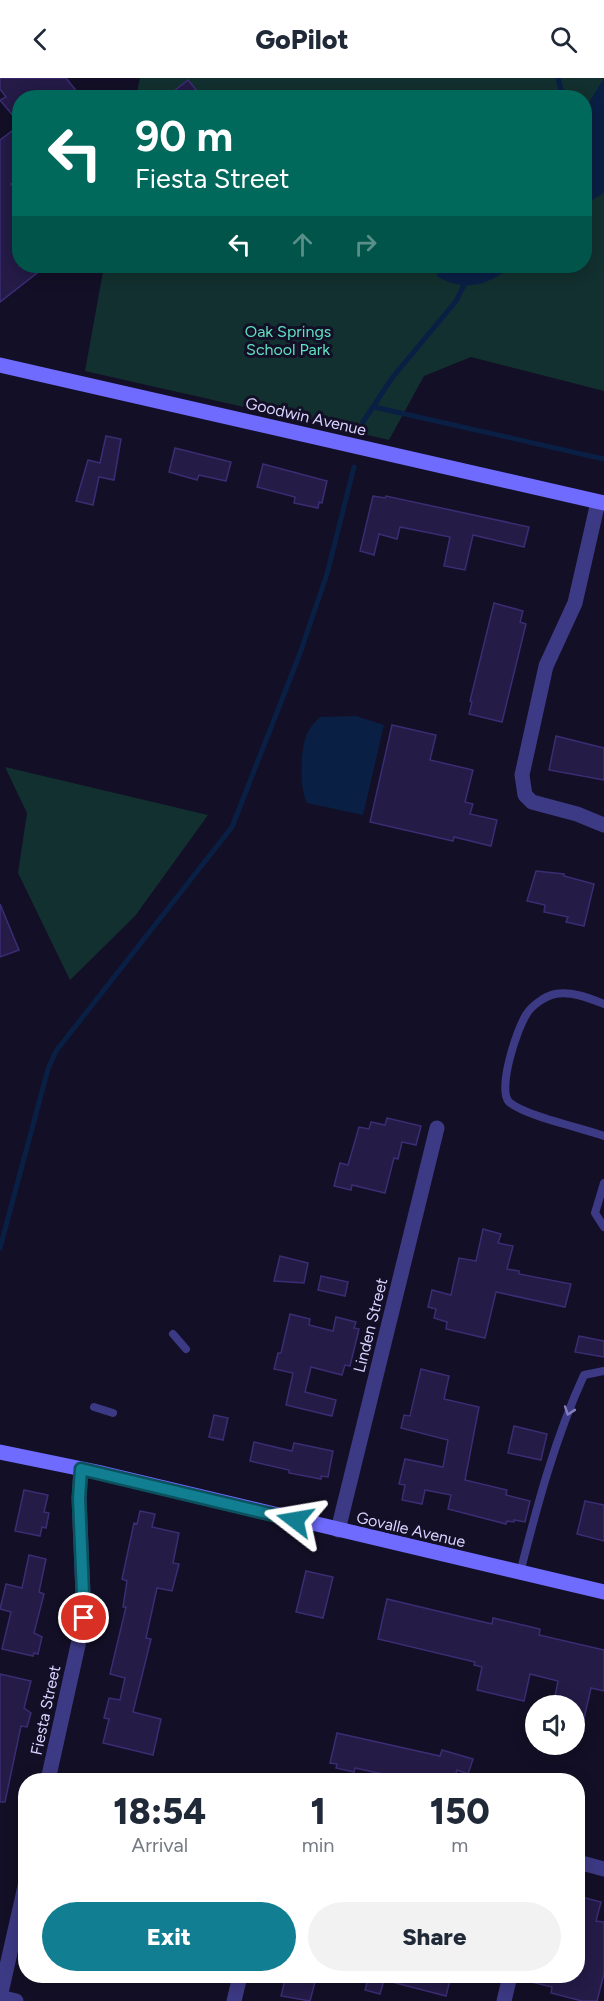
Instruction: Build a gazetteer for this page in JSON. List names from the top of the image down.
{
  "streets": {
    "street": [
      "Goodwin Avenue",
      "Linden Street",
      "Govalle Avenue",
      "Fiesta Street"
    ]
  },
  "crossings": [
    ["Linden Street", "Govalle Avenue"],
    ["Govalle Avenue", "Fiesta Street"]
  ],
  "parks": ["Oak Springs School Park"],
  "page": {
    "header": "GoPilot",
    "turn": ["90 m", "Fiesta Street"],
    "eta": [
      "18:54",
      "Arrival",
      "1",
      "min",
      "150",
      "m"
    ],
    "buttons": ["Exit", "Share"]
  }
}
